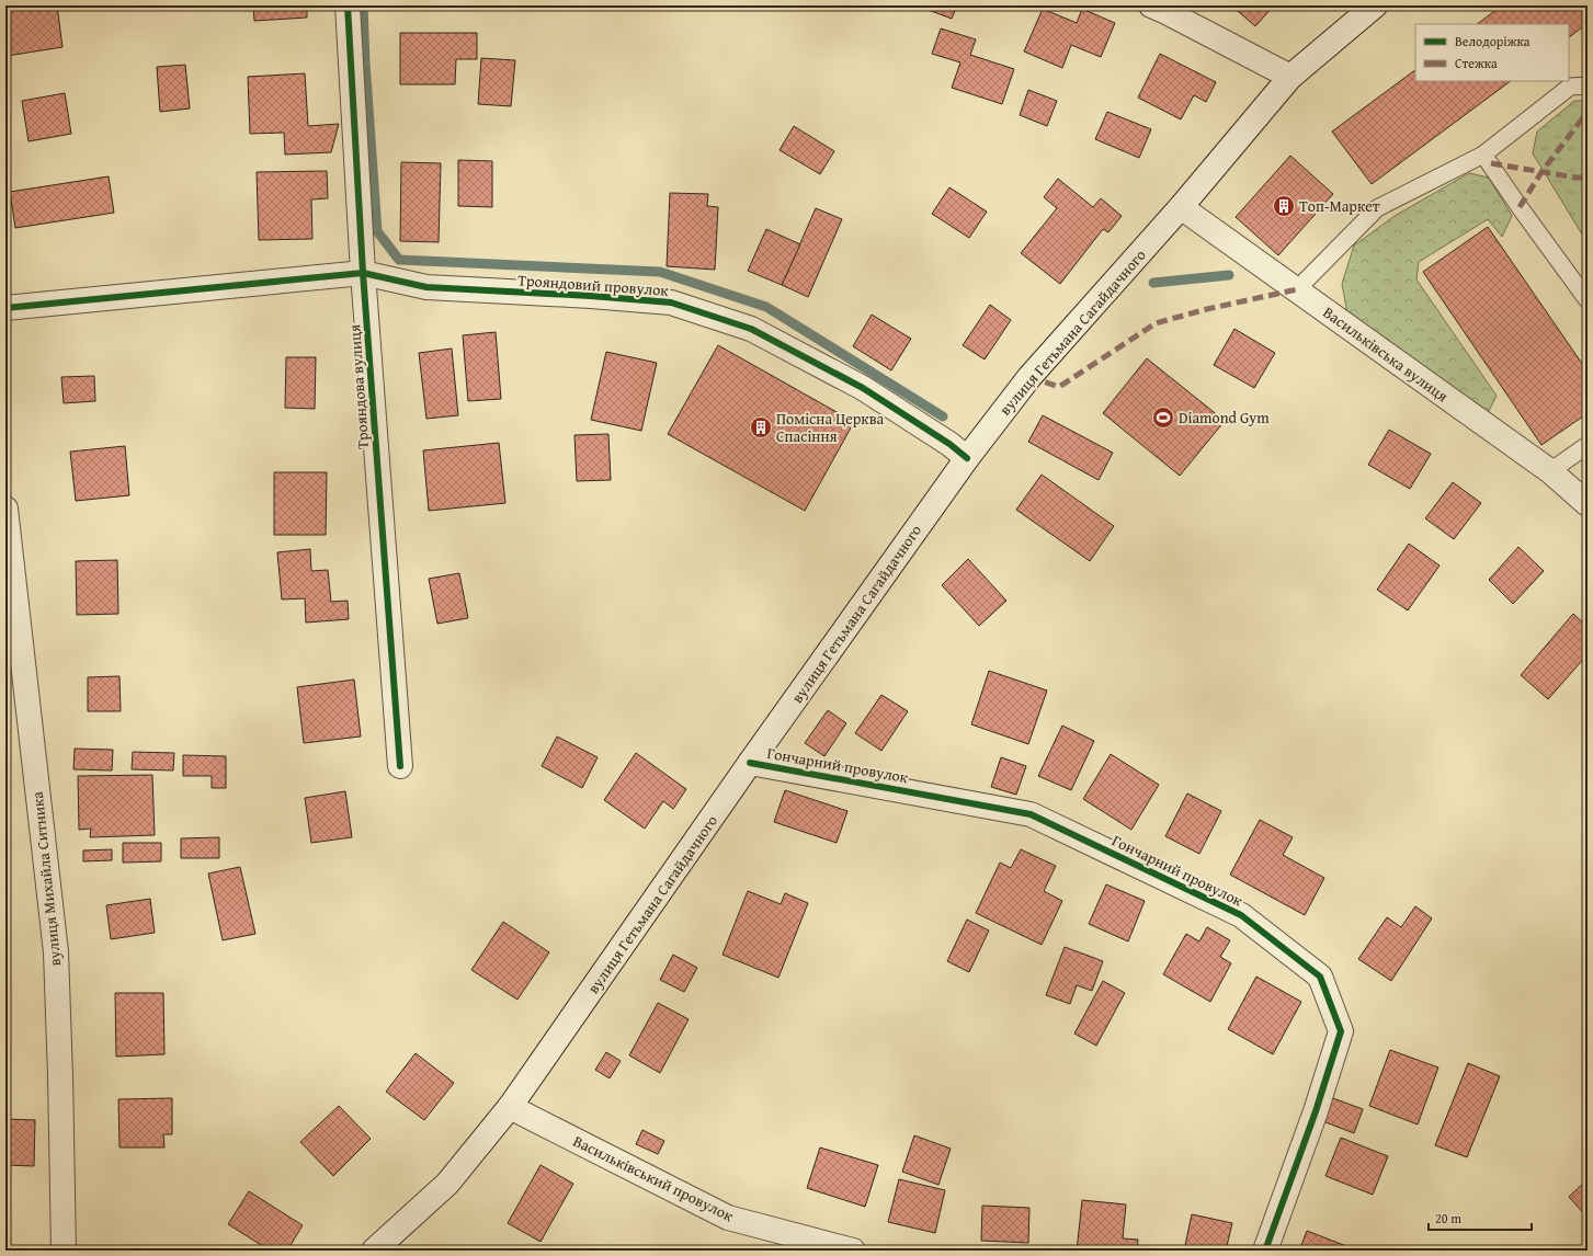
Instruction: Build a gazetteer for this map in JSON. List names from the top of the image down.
{
  "streets": {
    "street": [
      "Трояндовий провулок",
      "вулиця Гетьмана Сагайдачного",
      "Васильківська вулиця",
      "Трояндова вулиця",
      "Гончарний провулок",
      "вулиця Михайла Ситника",
      "Васильківський провулок"
    ]
  },
  "crossings": [
    ["Трояндовий провулок", "вулиця Гетьмана Сагайдачного"],
    ["Трояндовий провулок", "Трояндова вулиця"],
    ["вулиця Гетьмана Сагайдачного", "Васильківська вулиця"],
    ["вулиця Гетьмана Сагайдачного", "Гончарний провулок"],
    ["вулиця Гетьмана Сагайдачного", "Васильківський провулок"]
  ],
  "places": {
    "building": ["Топ-Маркет", "Помісна Церква Спасіння"],
    "sports": ["Diamond Gym"]
  },
  "legend": ["Велодоріжка", "Стежка"],
  "scale_bar": "20 m"
}
